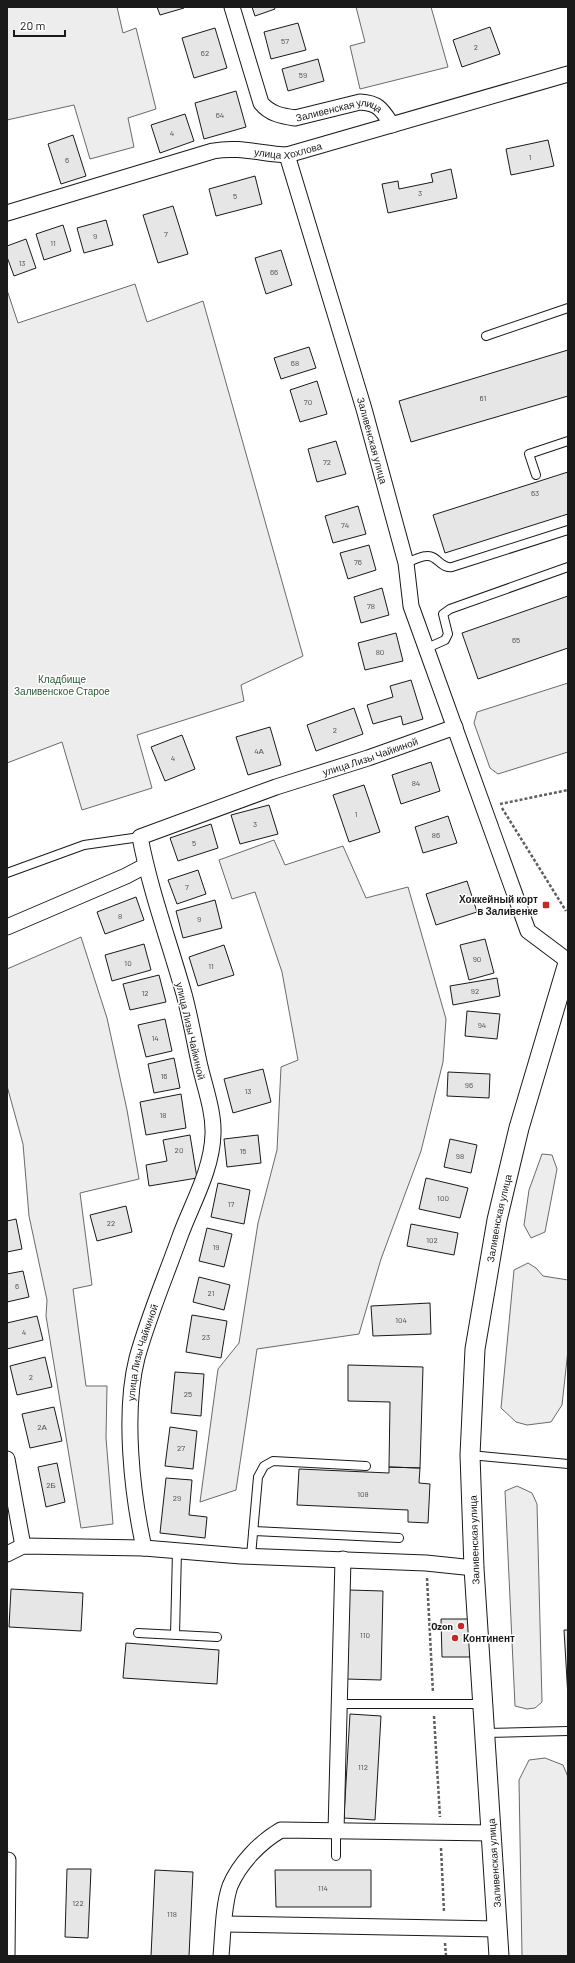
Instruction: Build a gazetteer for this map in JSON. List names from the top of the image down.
{
  "streets": {
    "street": ["Заливенская улица", "улица Хохлова", "улица Лизы Чайкиной"]
  },
  "crossings": [
    ["Заливенская улица", "улица Хохлова"],
    ["Заливенская улица", "улица Лизы Чайкиной"]
  ],
  "parks": ["Кладбище Заливенское Старое"],
  "places": {
    "transit": ["Хоккейный корт в Заливенке"],
    "other": ["Ozon", "Континент"]
  },
  "house_numbers": [
    "57",
    "2",
    "62",
    "59",
    "64",
    "4",
    "1",
    "6",
    "3",
    "5",
    "7",
    "9",
    "11",
    "13",
    "66",
    "68",
    "61",
    "70",
    "72",
    "63",
    "74",
    "76",
    "78",
    "65",
    "80",
    "2",
    "4А",
    "4",
    "84",
    "1",
    "3",
    "86",
    "5",
    "7",
    "8",
    "9",
    "90",
    "10",
    "11",
    "92",
    "12",
    "94",
    "14",
    "16",
    "96",
    "13",
    "18",
    "20",
    "15",
    "98",
    "100",
    "17",
    "22",
    "102",
    "19",
    "6",
    "21",
    "104",
    "4",
    "23",
    "2",
    "25",
    "2А",
    "27",
    "2Б",
    "108",
    "29",
    "110",
    "112",
    "114",
    "122",
    "118"
  ],
  "scale_bar": "20 m"
}
